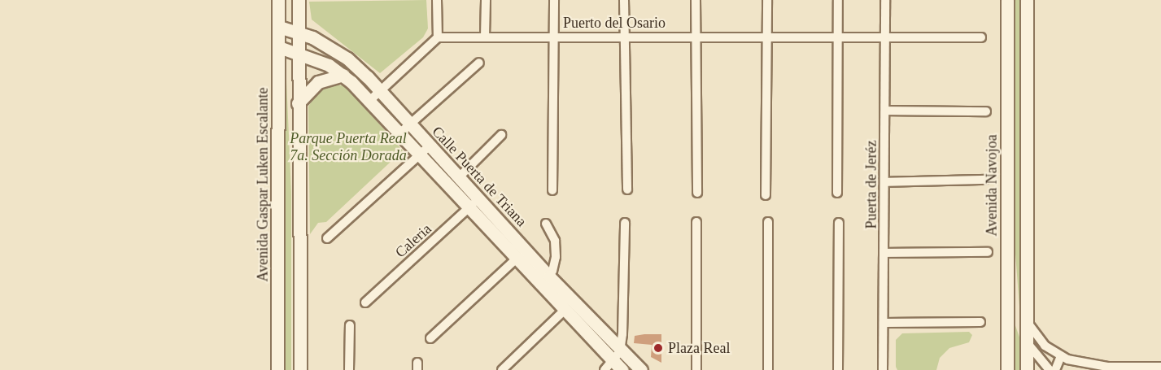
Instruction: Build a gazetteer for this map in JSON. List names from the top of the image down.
{
  "streets": {
    "street": [
      "Puerto del Osario",
      "Calle Puerta de Triana",
      "Avenida Gaspar Luken Escalante",
      "Puerta de Jeréz",
      "Avenida Navojoa",
      "Caleria"
    ]
  },
  "crossings": [
    ["Puerto del Osario", "Puerta de Jeréz"],
    ["Calle Puerta de Triana", "Avenida Gaspar Luken Escalante"],
    ["Calle Puerta de Triana", "Caleria"]
  ],
  "parks": ["Parque Puerta Real 7a. Sección Dorada"],
  "places": ["Plaza Real"]
}
